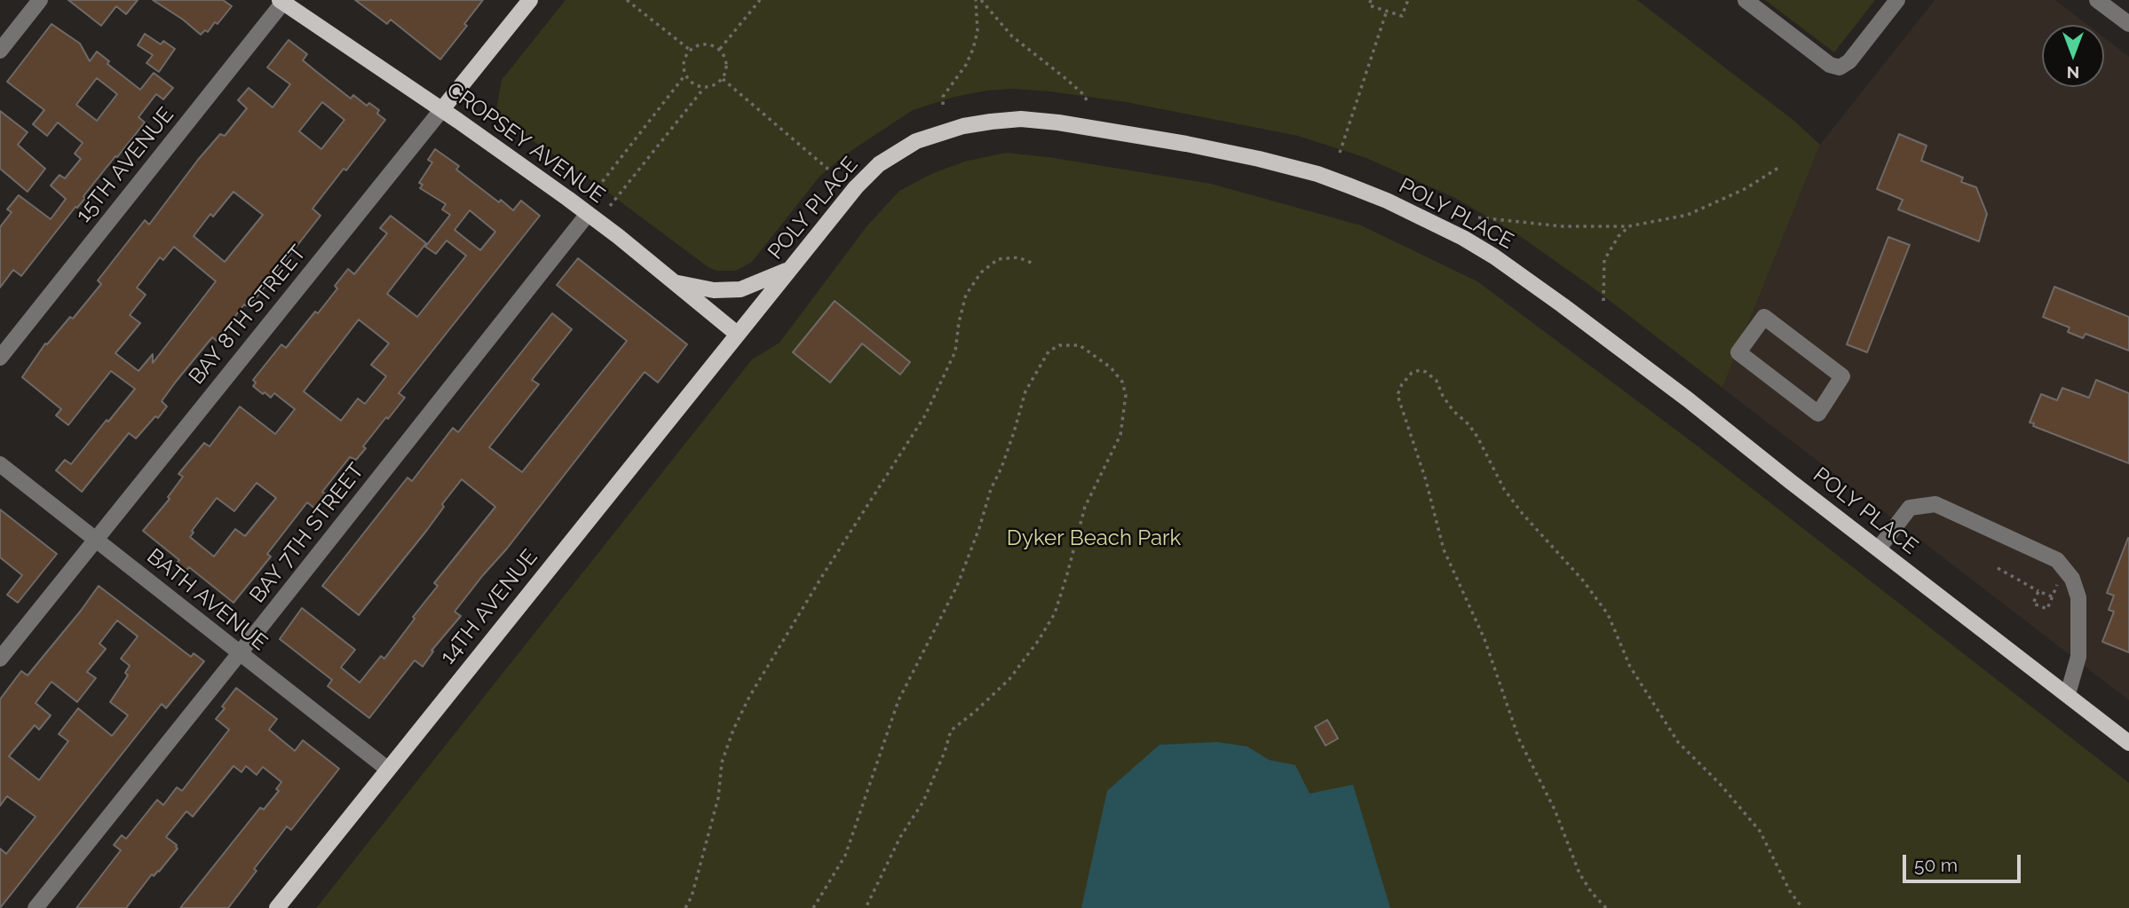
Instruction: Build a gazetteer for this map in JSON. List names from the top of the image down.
{
  "streets": {
    "main road": [
      "CROPSEY AVENUE",
      "POLY PLACE",
      "BAY 8TH STREET",
      "14TH AVENUE"
    ],
    "street": ["15TH AVENUE", "BAY 7TH STREET", "BATH AVENUE"]
  },
  "crossings": [
    ["CROPSEY AVENUE", "15TH AVENUE"],
    ["CROPSEY AVENUE", "POLY PLACE"],
    ["CROPSEY AVENUE", "BAY 8TH STREET"],
    ["CROPSEY AVENUE", "BAY 7TH STREET"],
    ["CROPSEY AVENUE", "14TH AVENUE"],
    ["POLY PLACE", "14TH AVENUE"],
    ["BAY 8TH STREET", "BATH AVENUE"],
    ["BAY 7TH STREET", "BATH AVENUE"],
    ["BATH AVENUE", "14TH AVENUE"]
  ],
  "parks": ["Dyker Beach Park"],
  "scale_bar": "50 m",
  "north": "bottom"
}
